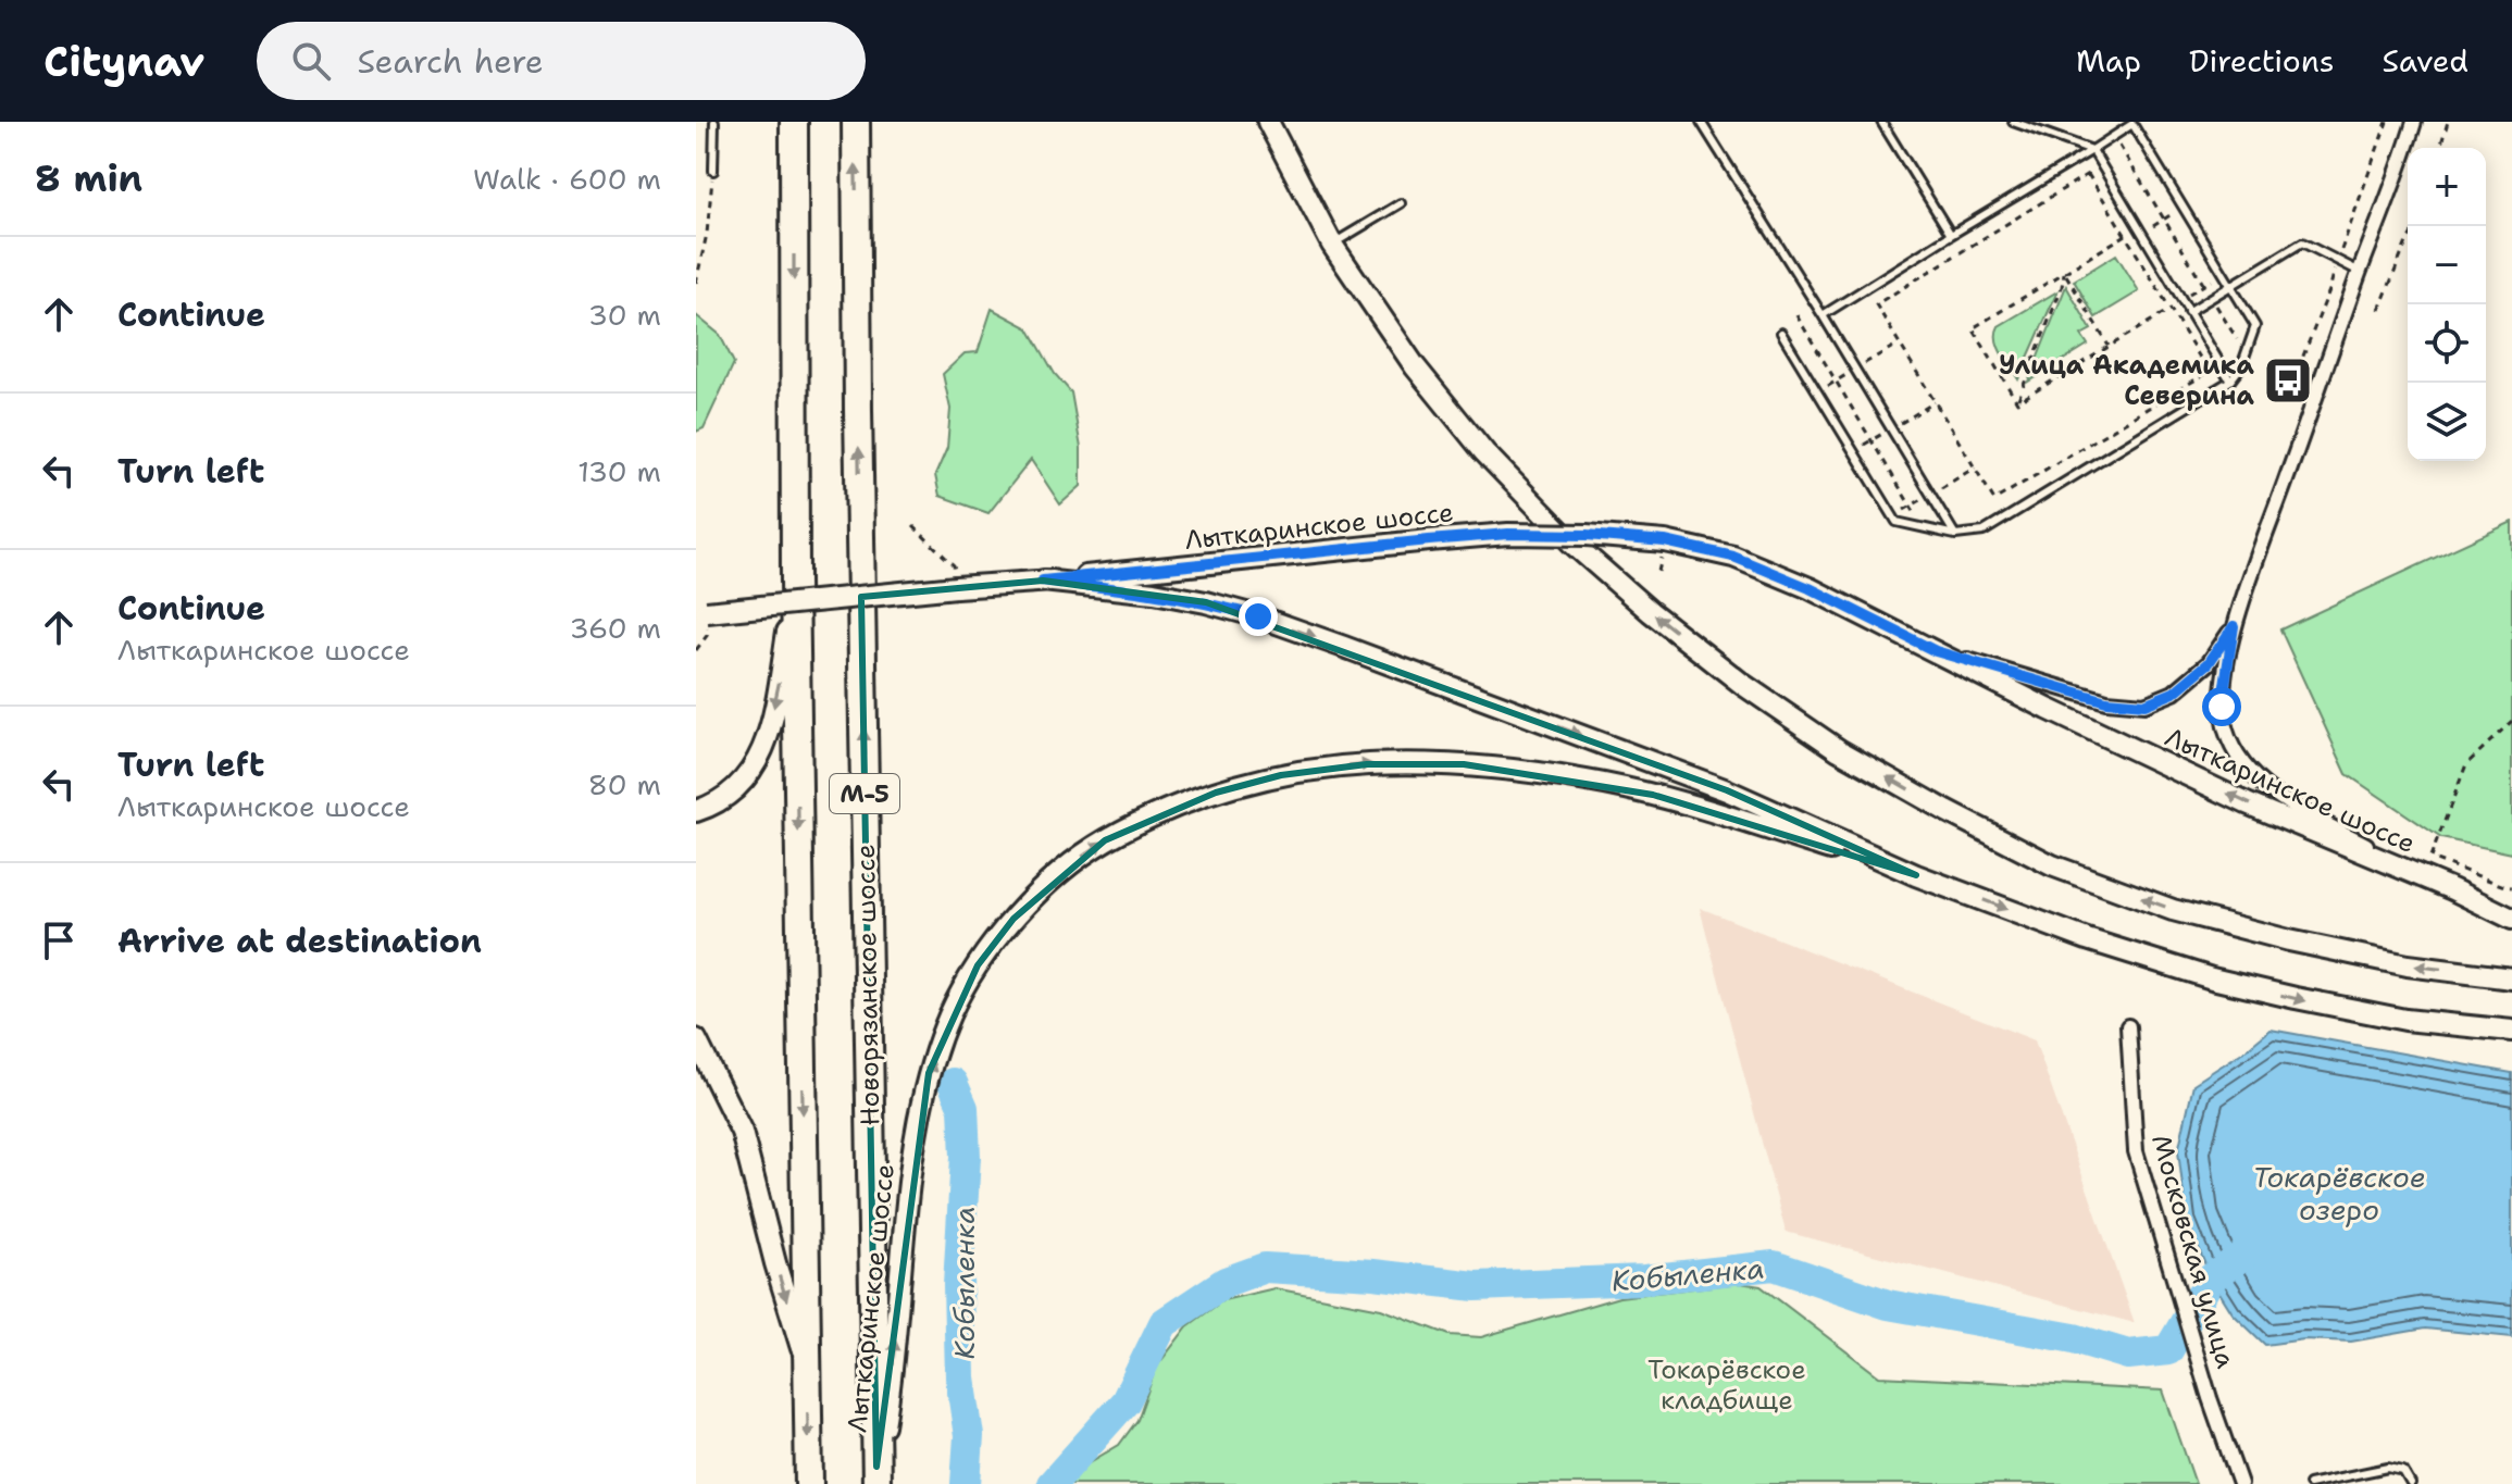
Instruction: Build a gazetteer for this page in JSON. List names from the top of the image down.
{
  "streets": {
    "highway": ["М-5", "Новорязанское шоссе"],
    "main road": ["Лыткаринское шоссе"],
    "street": ["Московская улица"]
  },
  "crossings": [
    ["Лыткаринское шоссе", "Новорязанское шоссе"]
  ],
  "water": ["Токарёвское озеро", "Кобыленка"],
  "parks": ["Токарёвское кладбище"],
  "places": {
    "bus stop": ["Улица Академика Северина"]
  },
  "page": {
    "header": "Citynav",
    "search": "Search here",
    "nav": ["Map", "Directions", "Saved"],
    "heading": ["8 min", "Walk · 600 m"],
    "map_buttons": ["+", "−"],
    "list": [
      ["Continue", "30 m"],
      ["Turn left", "130 m"],
      ["Continue", "Лыткаринское шоссе", "360 m"],
      ["Turn left", "Лыткаринское шоссе", "80 m"],
      "Arrive at destination"
    ]
  }
}
